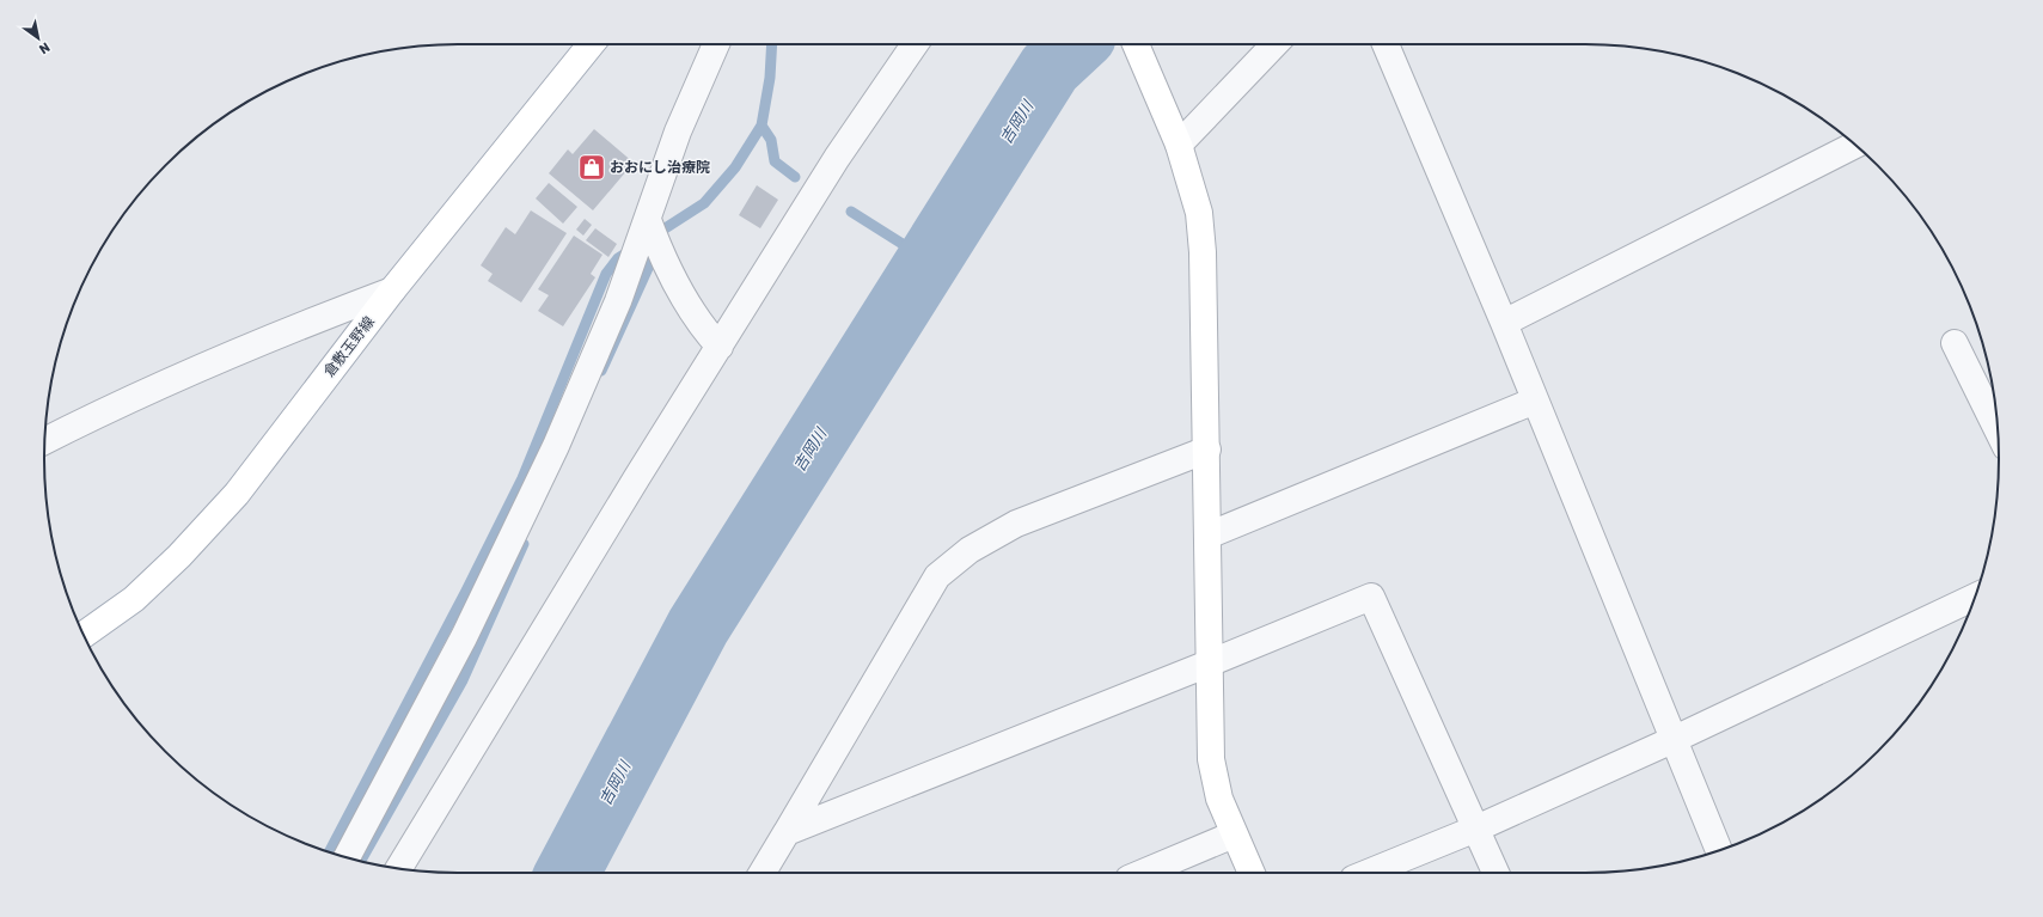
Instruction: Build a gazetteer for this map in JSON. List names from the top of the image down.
{
  "streets": {
    "street": ["倉敷玉野線"]
  },
  "water": ["吉岡川"],
  "places": {
    "shop": ["おおにし治療院"]
  },
  "north": "bottom right"
}
